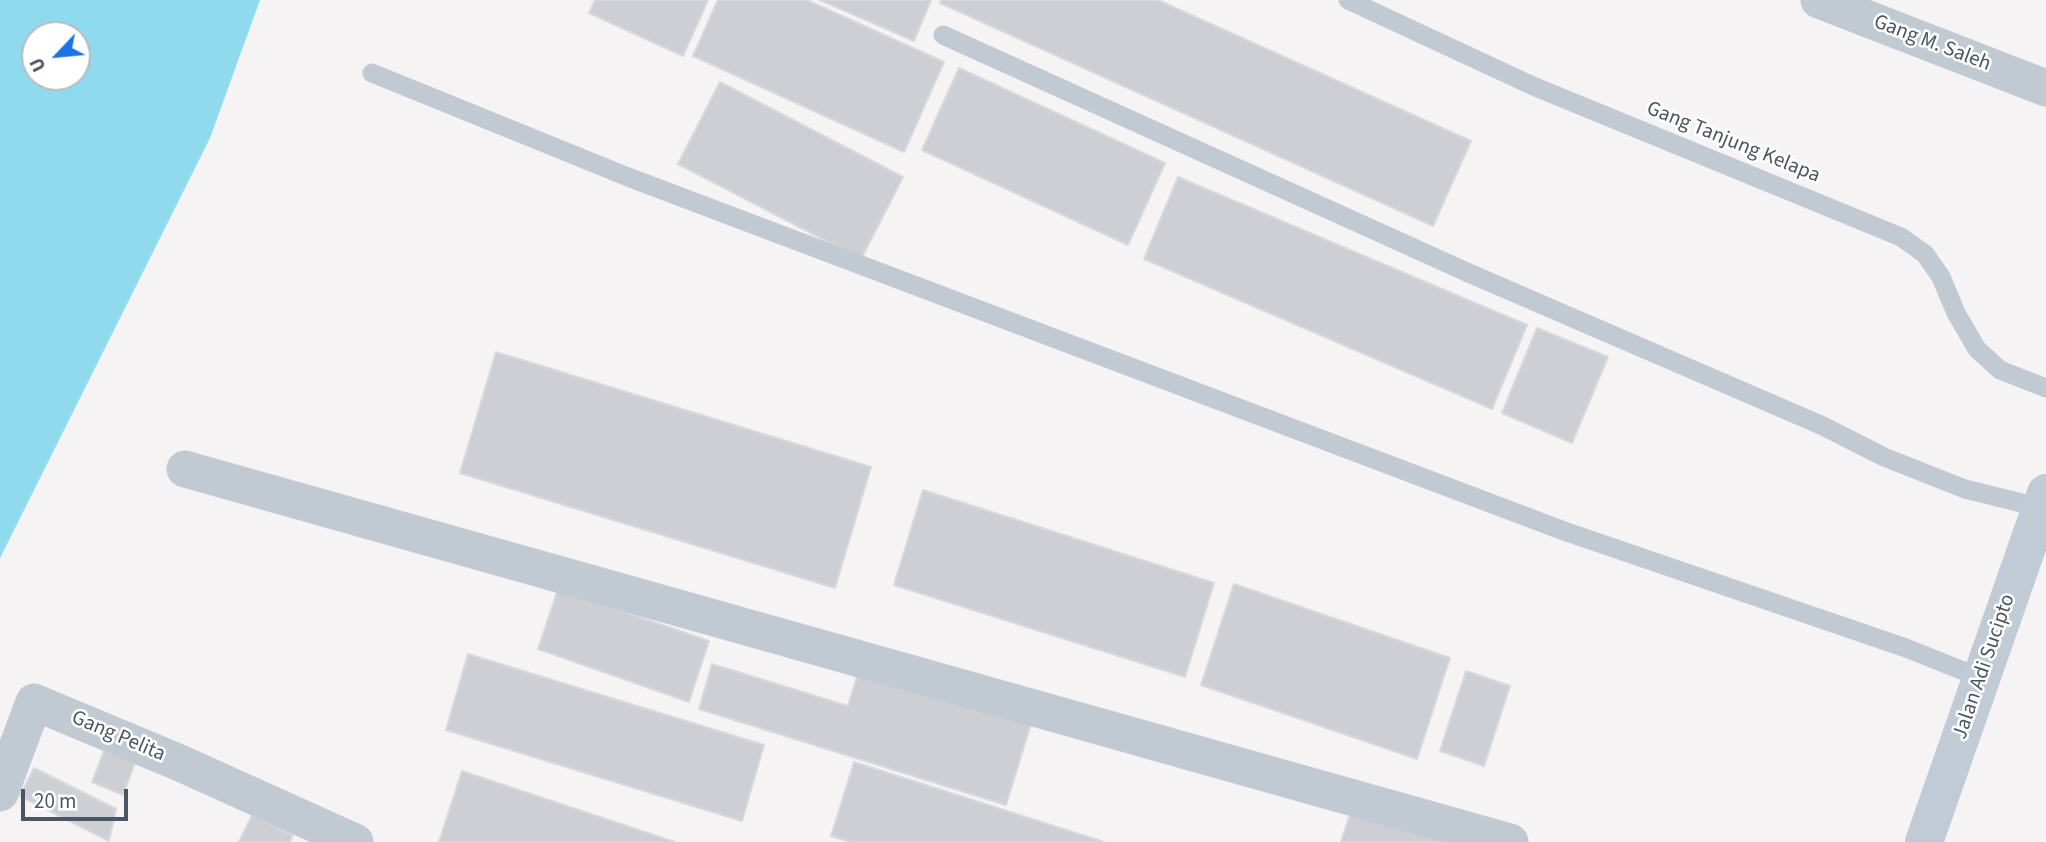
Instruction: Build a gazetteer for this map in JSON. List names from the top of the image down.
{
  "streets": {
    "main road": ["Jalan Adi Sucipto"],
    "street": ["Gang M. Saleh", "Gang Pelita"],
    "lane": ["Gang Tanjung Kelapa"]
  },
  "scale_bar": "20 m",
  "north": "bottom left"
}
